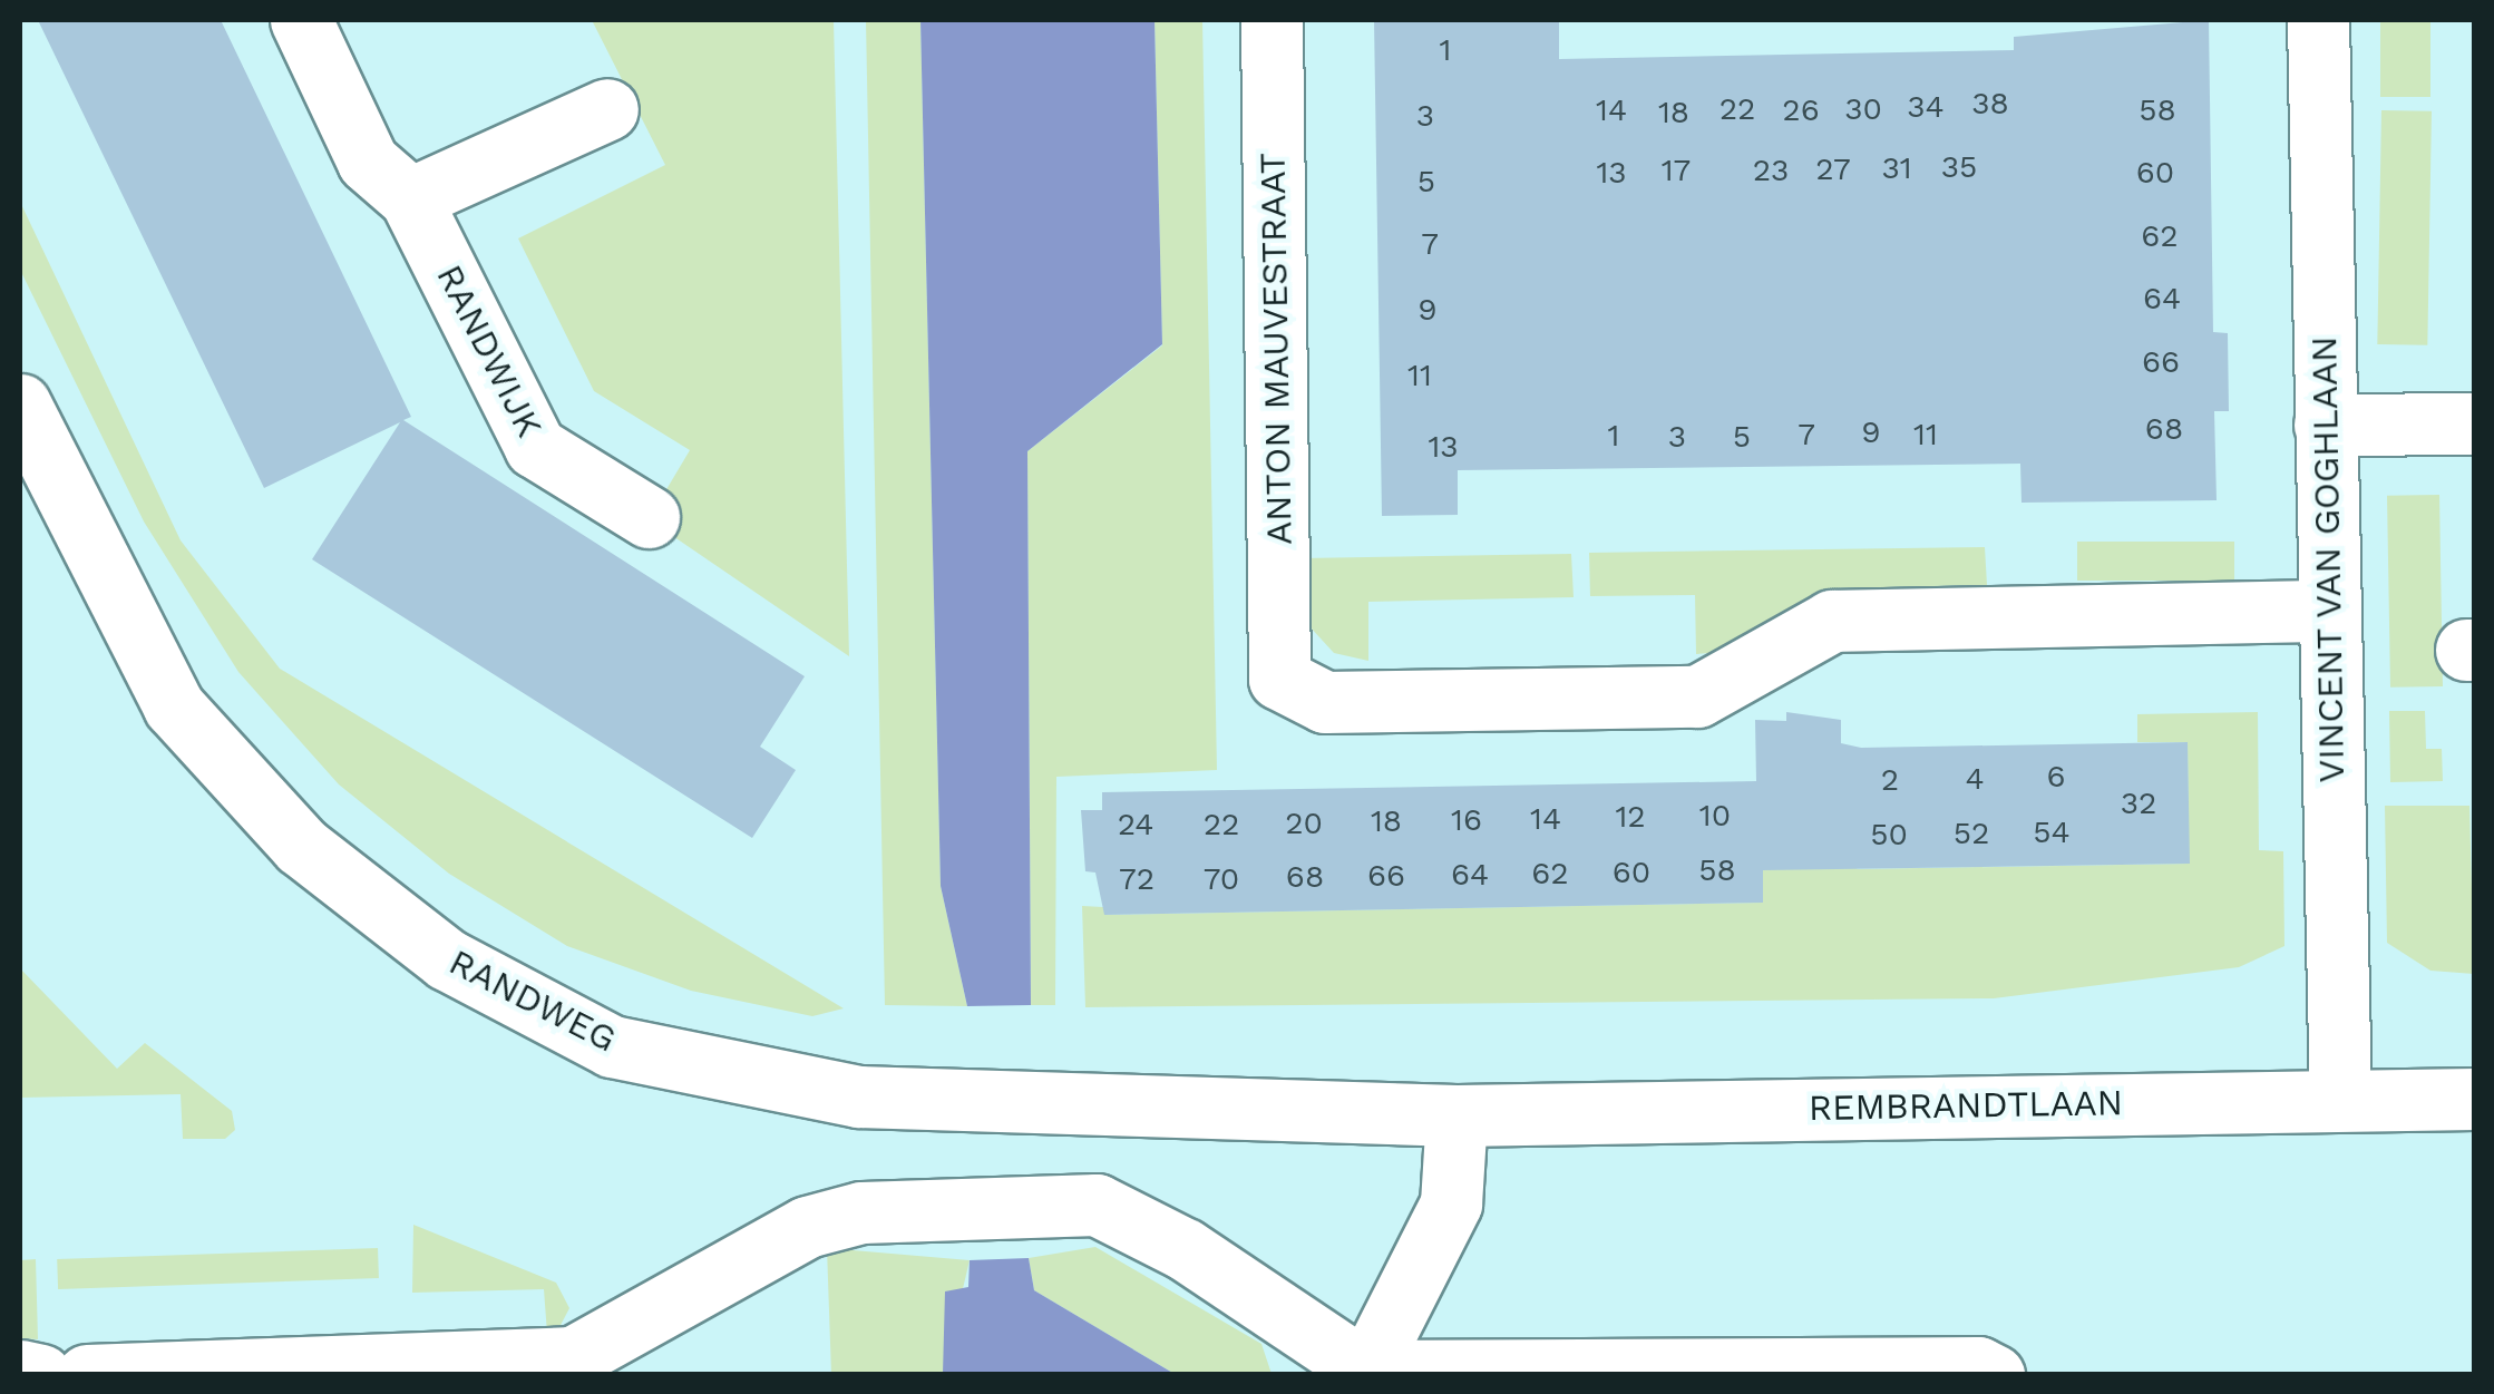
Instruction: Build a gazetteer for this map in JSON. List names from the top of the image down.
{
  "streets": {
    "street": [
      "ANTON MAUVESTRAAT",
      "RANDWIJK",
      "VINCENT VAN GOGHLAAN",
      "RANDWEG",
      "REMBRANDTLAAN"
    ]
  },
  "crossings": [
    ["ANTON MAUVESTRAAT", "VINCENT VAN GOGHLAAN"],
    ["VINCENT VAN GOGHLAAN", "REMBRANDTLAAN"],
    ["RANDWEG", "REMBRANDTLAAN"]
  ],
  "house_numbers": [
    "1",
    "38",
    "34",
    "22",
    "30",
    "14",
    "26",
    "58",
    "18",
    "3",
    "35",
    "31",
    "27",
    "17",
    "23",
    "13",
    "60",
    "5",
    "62",
    "7",
    "64",
    "9",
    "66",
    "11",
    "68",
    "9",
    "7",
    "11",
    "1",
    "3",
    "5",
    "13",
    "6",
    "4",
    "2",
    "32",
    "10",
    "12",
    "14",
    "16",
    "18",
    "20",
    "24",
    "22",
    "54",
    "52",
    "50",
    "58",
    "60",
    "62",
    "64",
    "66",
    "68",
    "72",
    "70"
  ]
}
